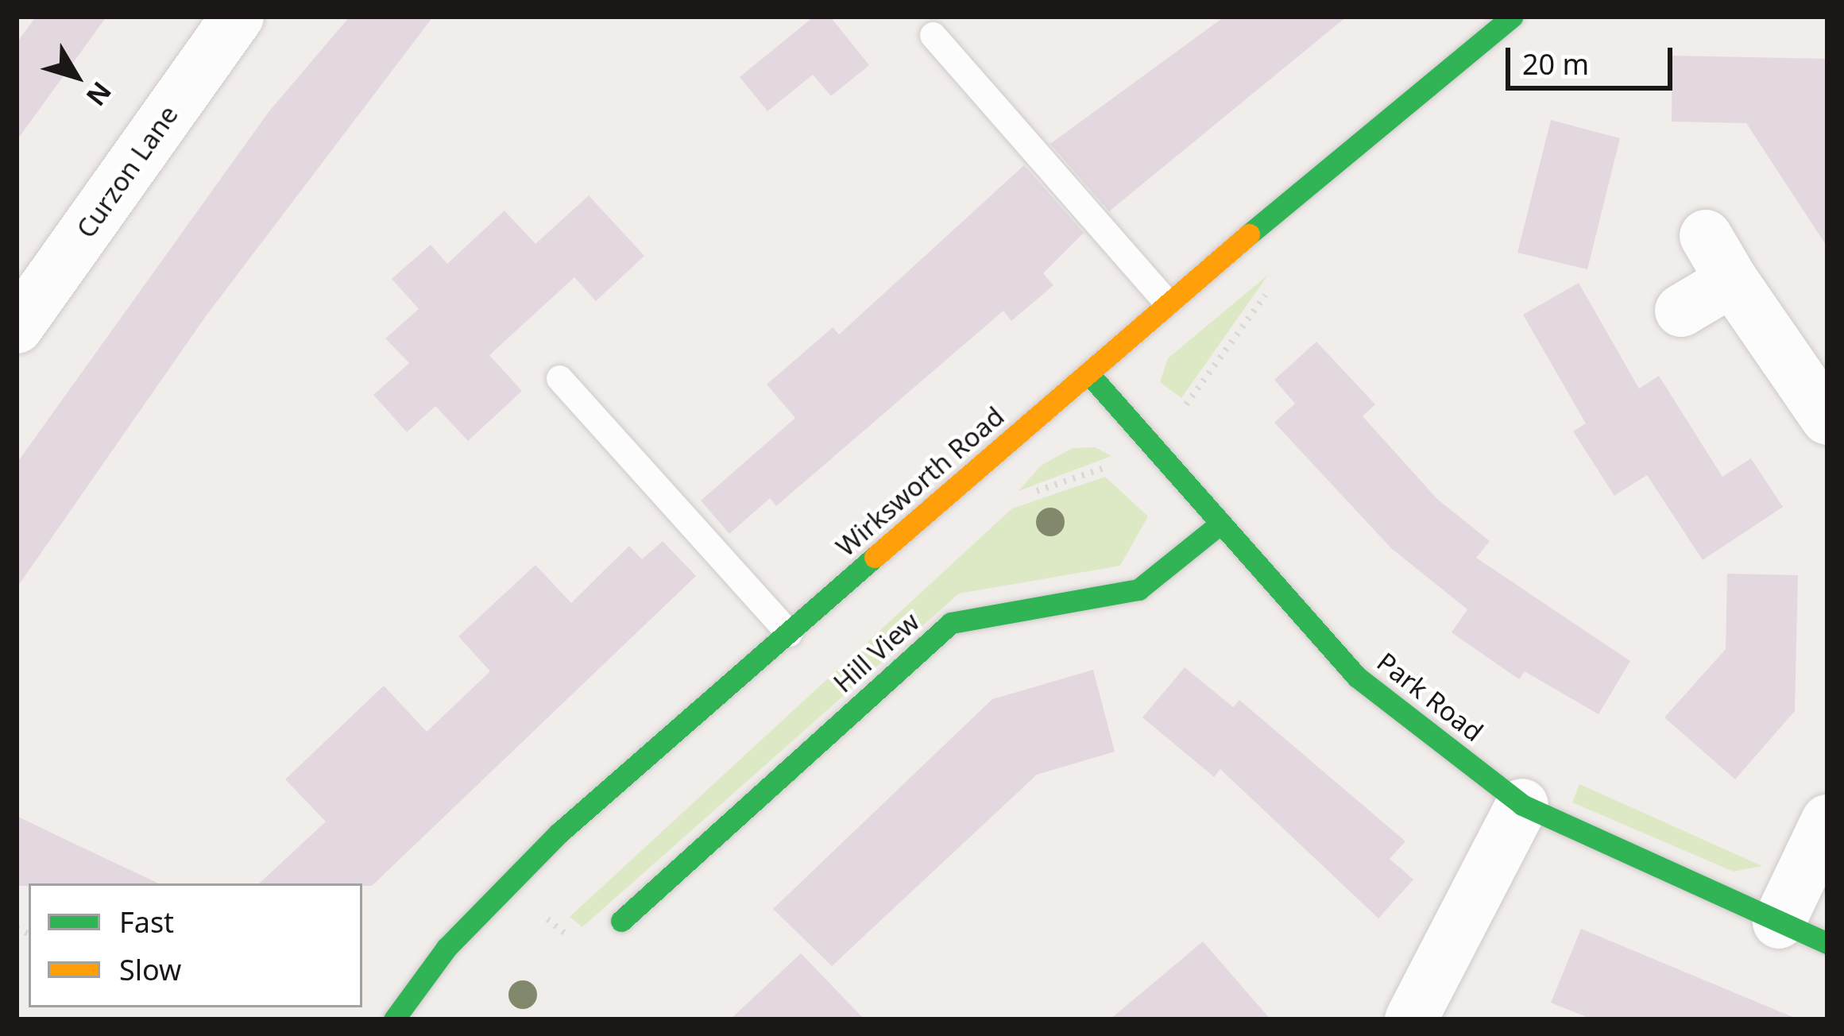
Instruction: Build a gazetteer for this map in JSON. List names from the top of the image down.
{
  "streets": {
    "street": [
      "Curzon Lane",
      "Wirksworth Road",
      "Hill View",
      "Park Road"
    ]
  },
  "crossings": [
    ["Wirksworth Road", "Park Road"],
    ["Hill View", "Park Road"]
  ],
  "legend": ["Fast", "Slow"],
  "scale_bar": "20 m",
  "north": "bottom right"
}
